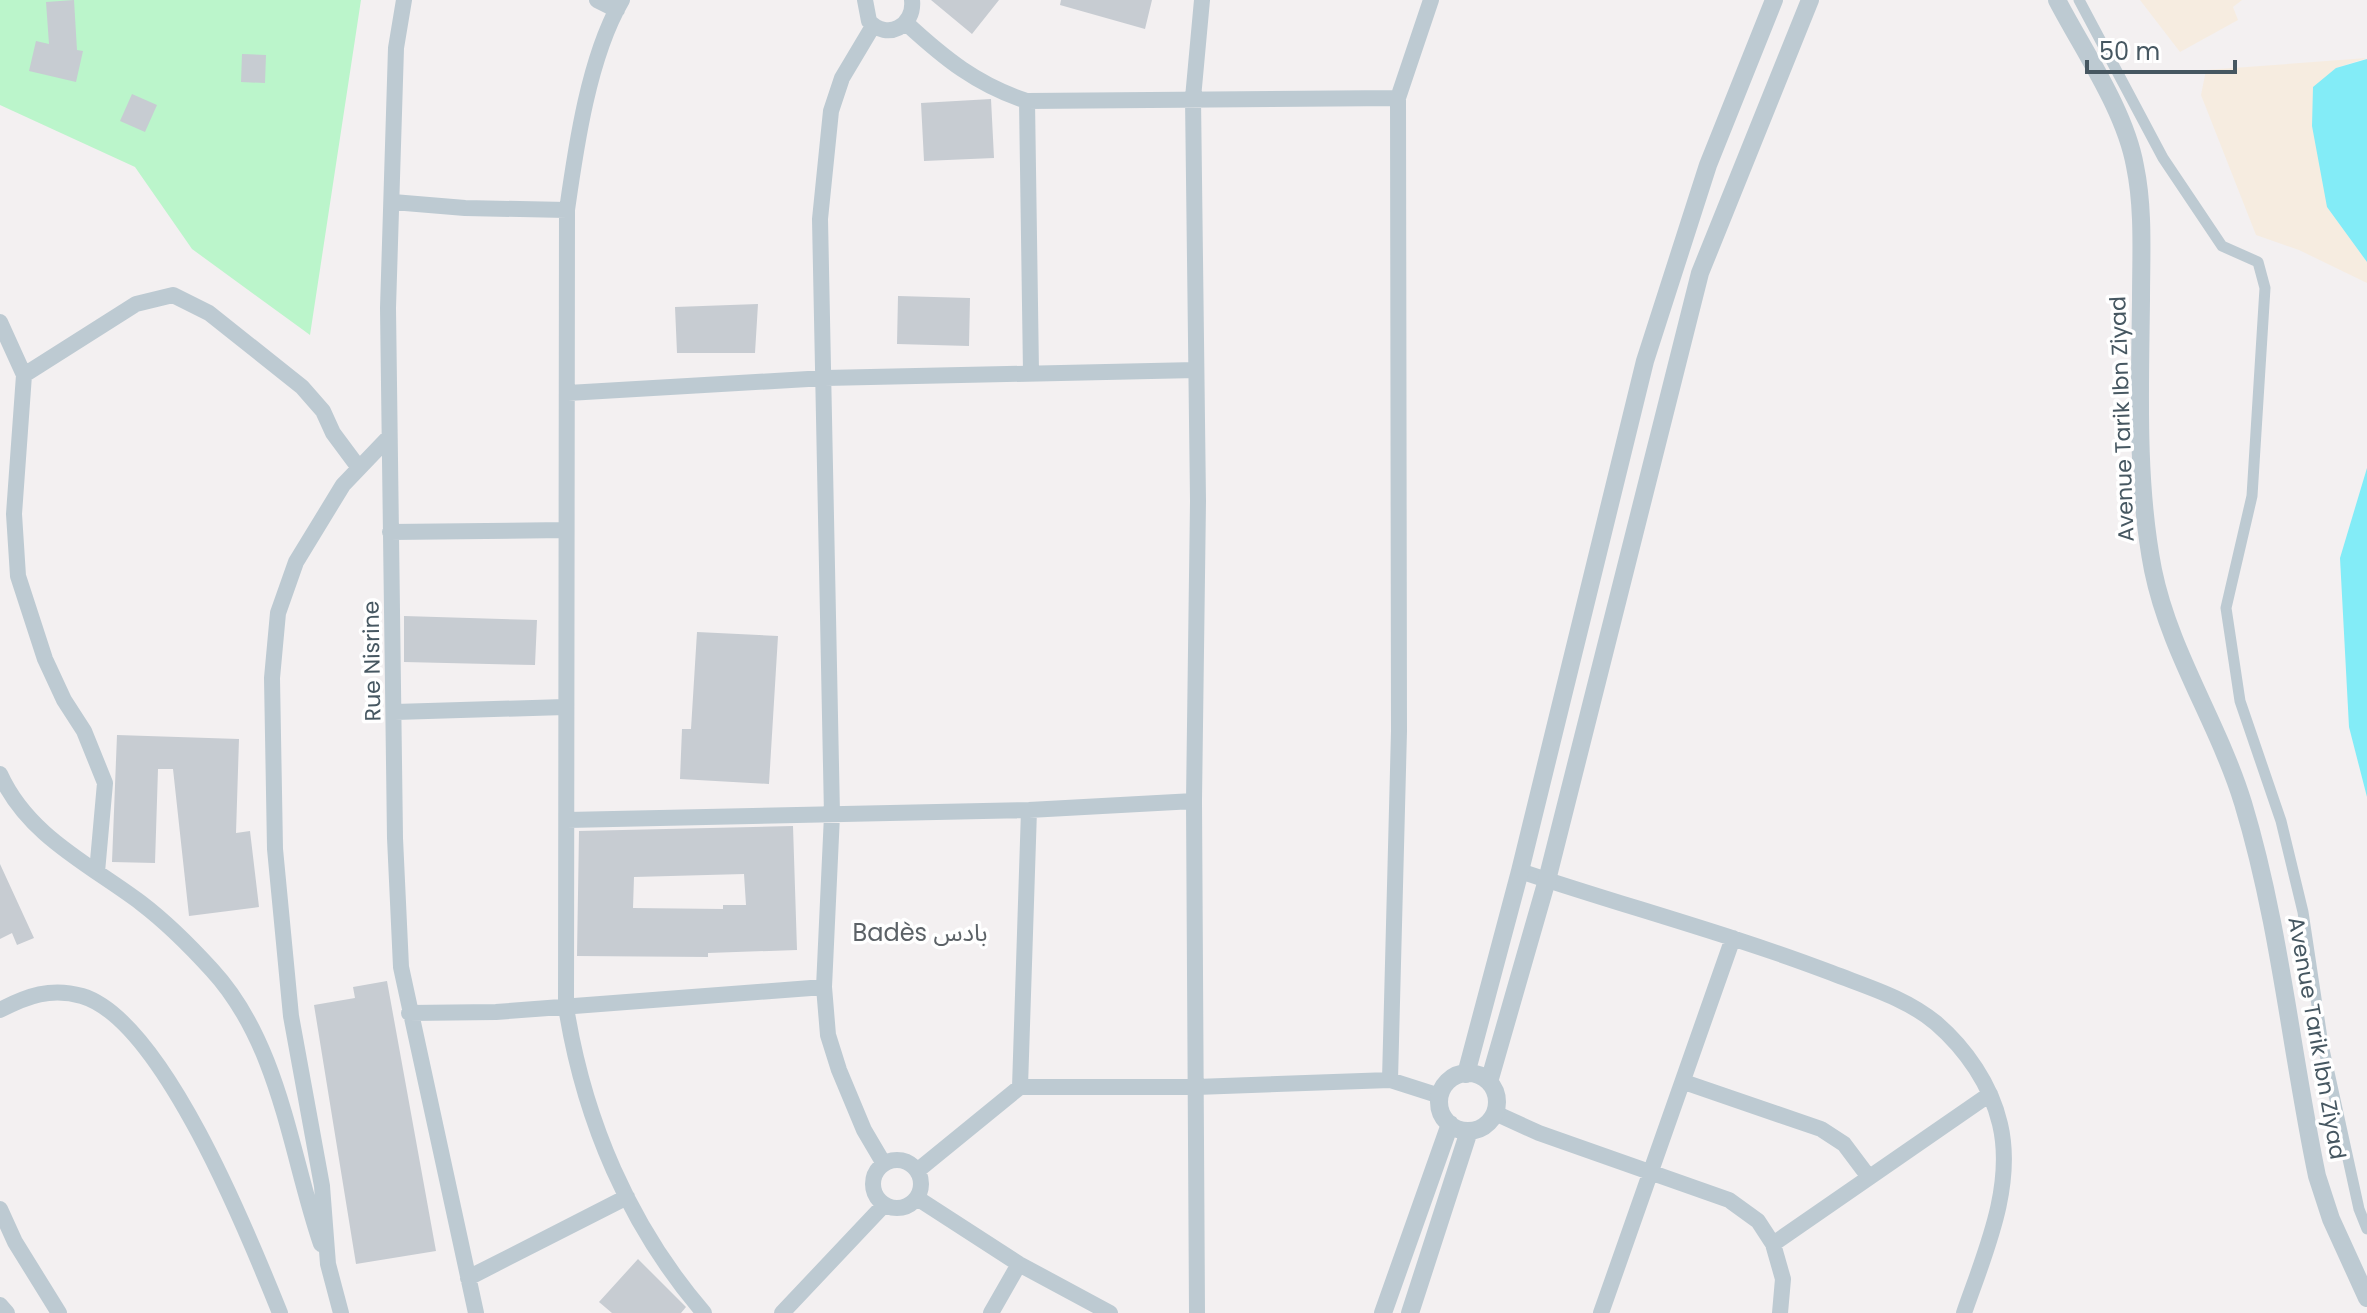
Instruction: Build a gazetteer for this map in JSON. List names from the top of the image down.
{
  "streets": {
    "street": ["Avenue Tarik Ibn Ziyad", "Rue Nisrine"]
  },
  "districts": ["Badès بادس"],
  "scale_bar": "50 m"
}
